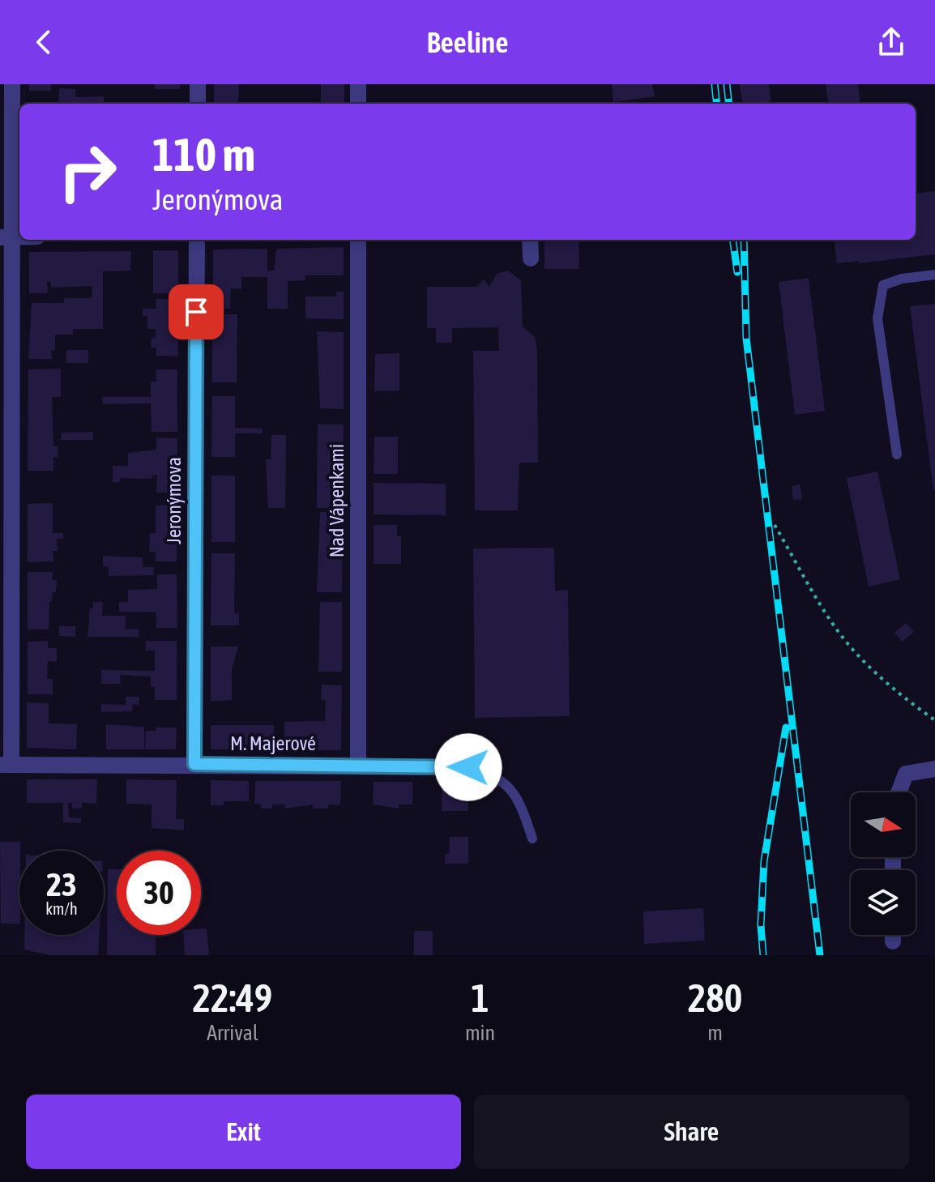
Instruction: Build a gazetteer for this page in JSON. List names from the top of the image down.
{
  "streets": {
    "street": ["Jeronýmova", "Nad Vápenkami", "M. Majerové"]
  },
  "crossings": [
    ["Jeronýmova", "M. Majerové"],
    ["Nad Vápenkami", "M. Majerové"]
  ],
  "north": "right",
  "page": {
    "header": "Beeline",
    "turn": ["110 m", "Jeronýmova"],
    "speed": "23 km/h",
    "limit": "30",
    "eta": [
      "22:49",
      "Arrival",
      "1",
      "min",
      "280",
      "m"
    ],
    "buttons": ["Exit", "Share"]
  }
}
